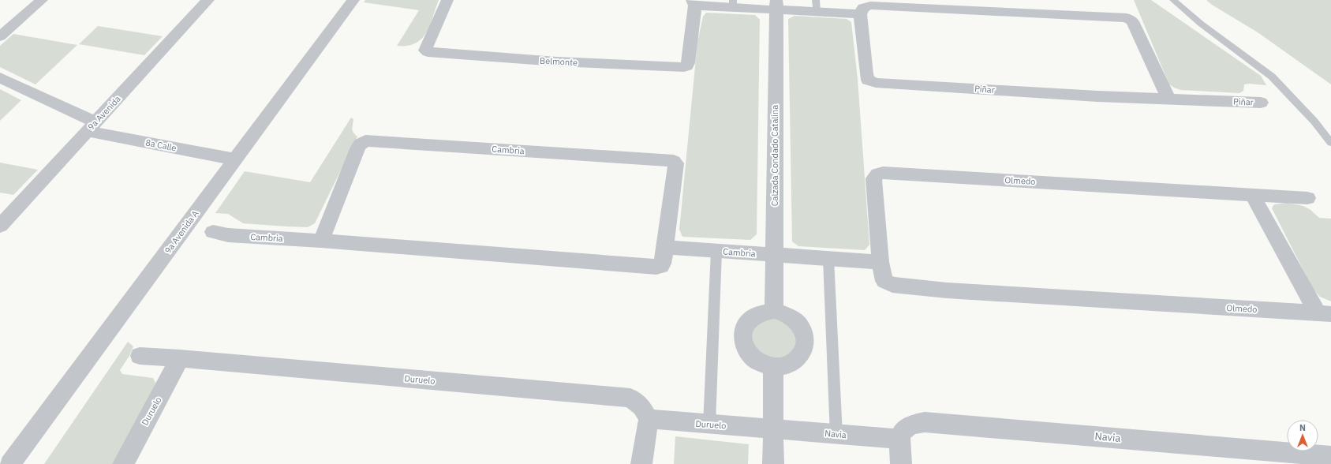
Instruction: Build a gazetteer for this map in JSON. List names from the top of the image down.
{
  "streets": {
    "street": [
      "Belmonte",
      "Piñar",
      "9a Avenida",
      "8a Calle",
      "Cambria",
      "Calzada Condado Catalina",
      "Olmedo",
      "9a Avenida A",
      "Duruelo",
      "Navia"
    ]
  },
  "crossings": [
    ["Belmonte", "Calzada Condado Catalina"],
    ["9a Avenida", "8a Calle"],
    ["8a Calle", "9a Avenida A"],
    ["Cambria", "Calzada Condado Catalina"],
    ["Duruelo", "Navia"]
  ],
  "north": "top"
}
